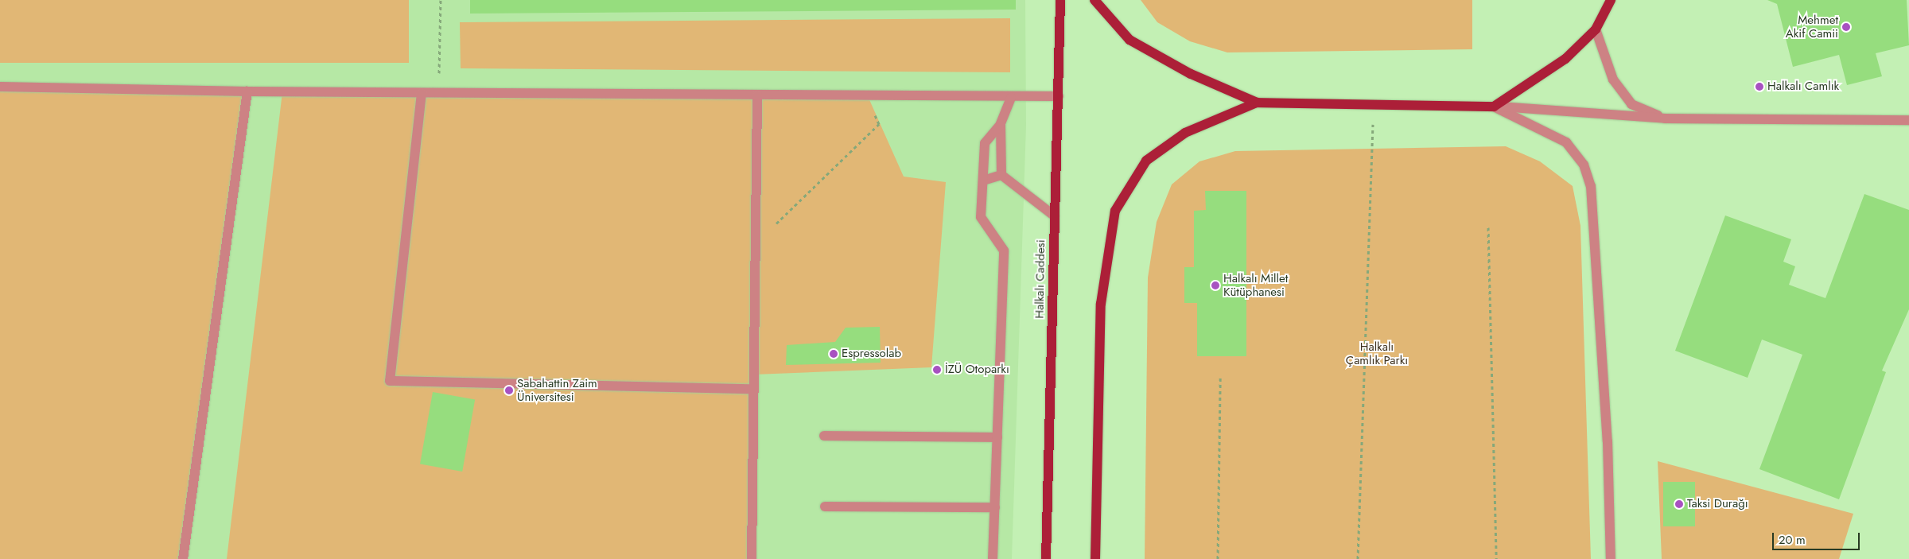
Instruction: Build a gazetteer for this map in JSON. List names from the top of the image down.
{
  "streets": {
    "main road": ["Halkalı Caddesi"]
  },
  "parks": ["Halkalı Çamlık Parkı"],
  "places": [
    "Mehmet Akif Camii",
    "Halkalı Camlık",
    "Halkalı Millet Kütüphanesi",
    "Espressolab",
    "İZÜ Otoparkı",
    "Sabahattin Zaim Üniversitesi",
    "Taksi Durağı"
  ],
  "scale_bar": "20 m"
}
